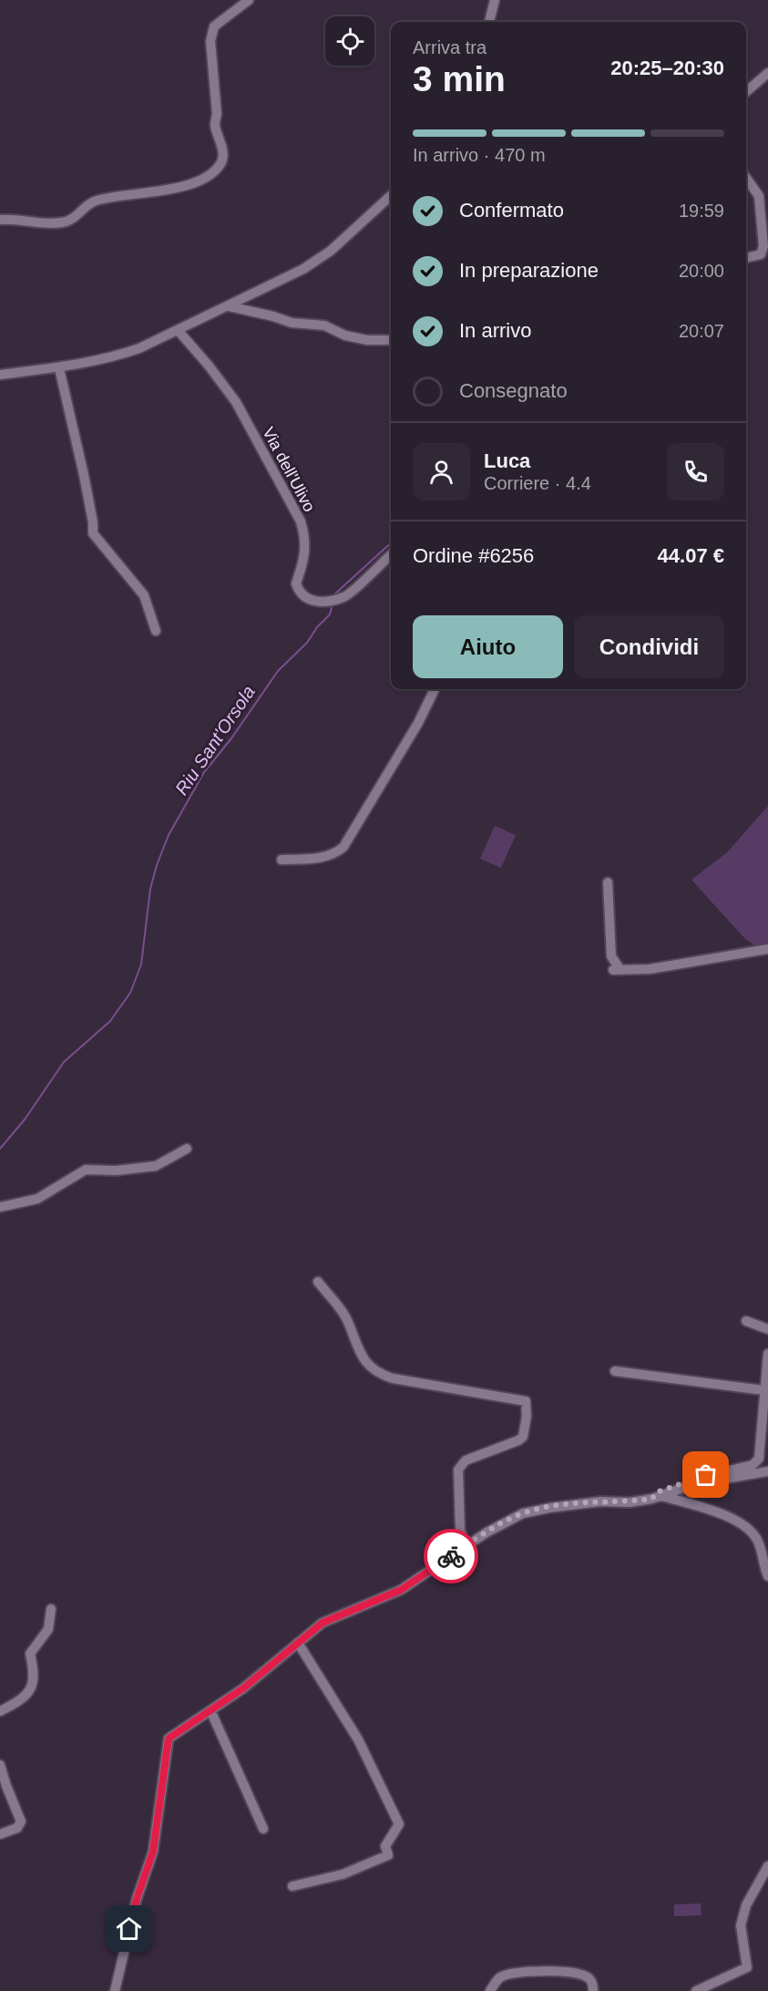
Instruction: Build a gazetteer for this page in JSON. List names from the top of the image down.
{
  "streets": {
    "street": ["Via dell'Ulivo"]
  },
  "water": ["Riu Sant'Orsola"],
  "page": {
    "heading": ["3 min", "Arriva tra", "20:25–20:30"],
    "panel": [
      "Luca",
      "Corriere · 4.4",
      "Ordine #6256",
      "44.07 €"
    ],
    "bar": "In arrivo · 470 m",
    "list": [
      ["Confermato", "19:59"],
      ["In preparazione", "20:00"],
      ["In arrivo", "20:07"],
      "Consegnato"
    ],
    "buttons": ["Aiuto", "Condividi"]
  }
}
